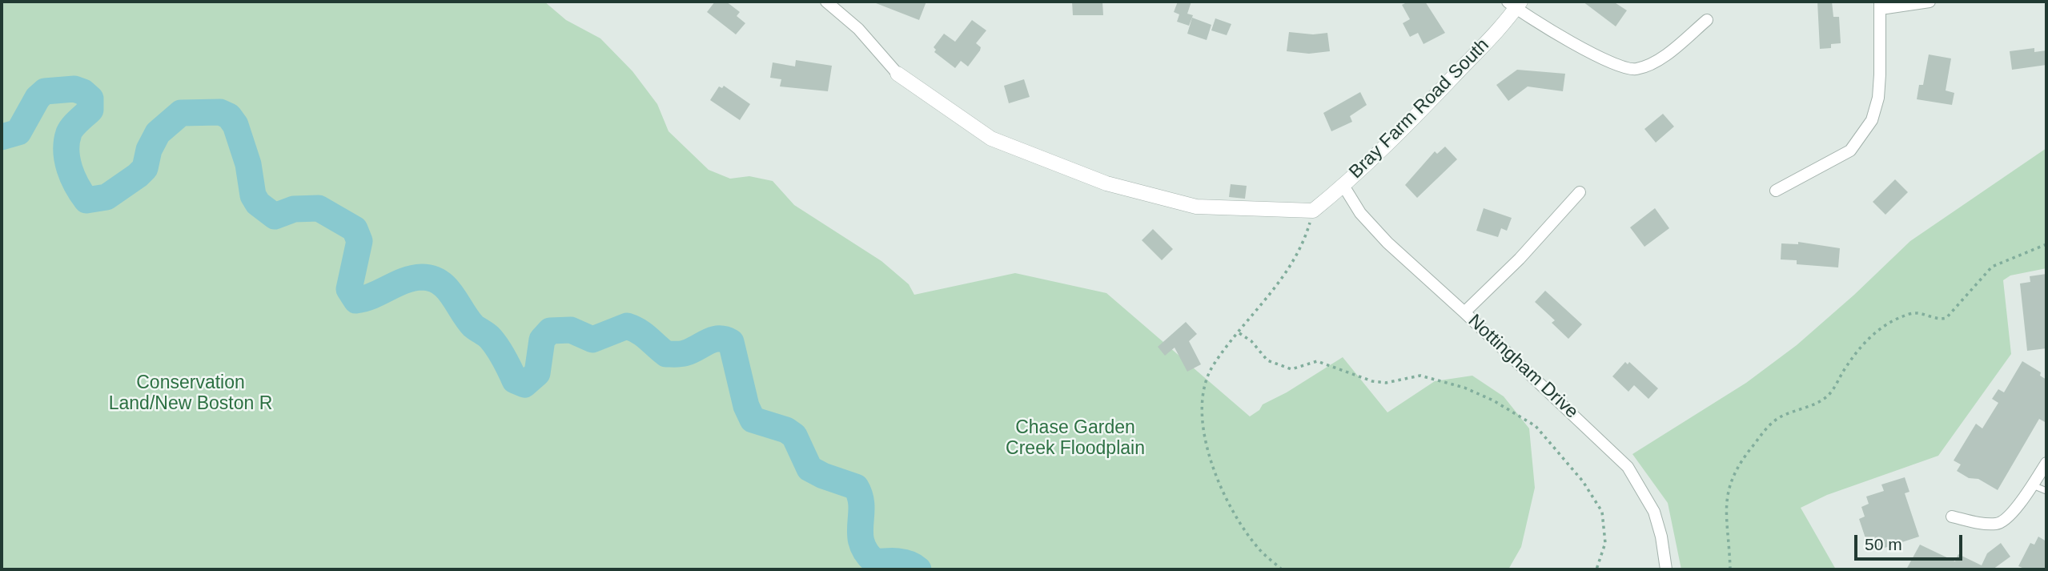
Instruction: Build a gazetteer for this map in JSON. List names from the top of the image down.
{
  "streets": {
    "street": ["Bray Farm Road South", "Nottingham Drive"]
  },
  "crossings": [
    ["Bray Farm Road South", "Nottingham Drive"]
  ],
  "parks": ["Conservation Land/New Boston R", "Chase Garden Creek Floodplain"],
  "scale_bar": "50 m"
}
